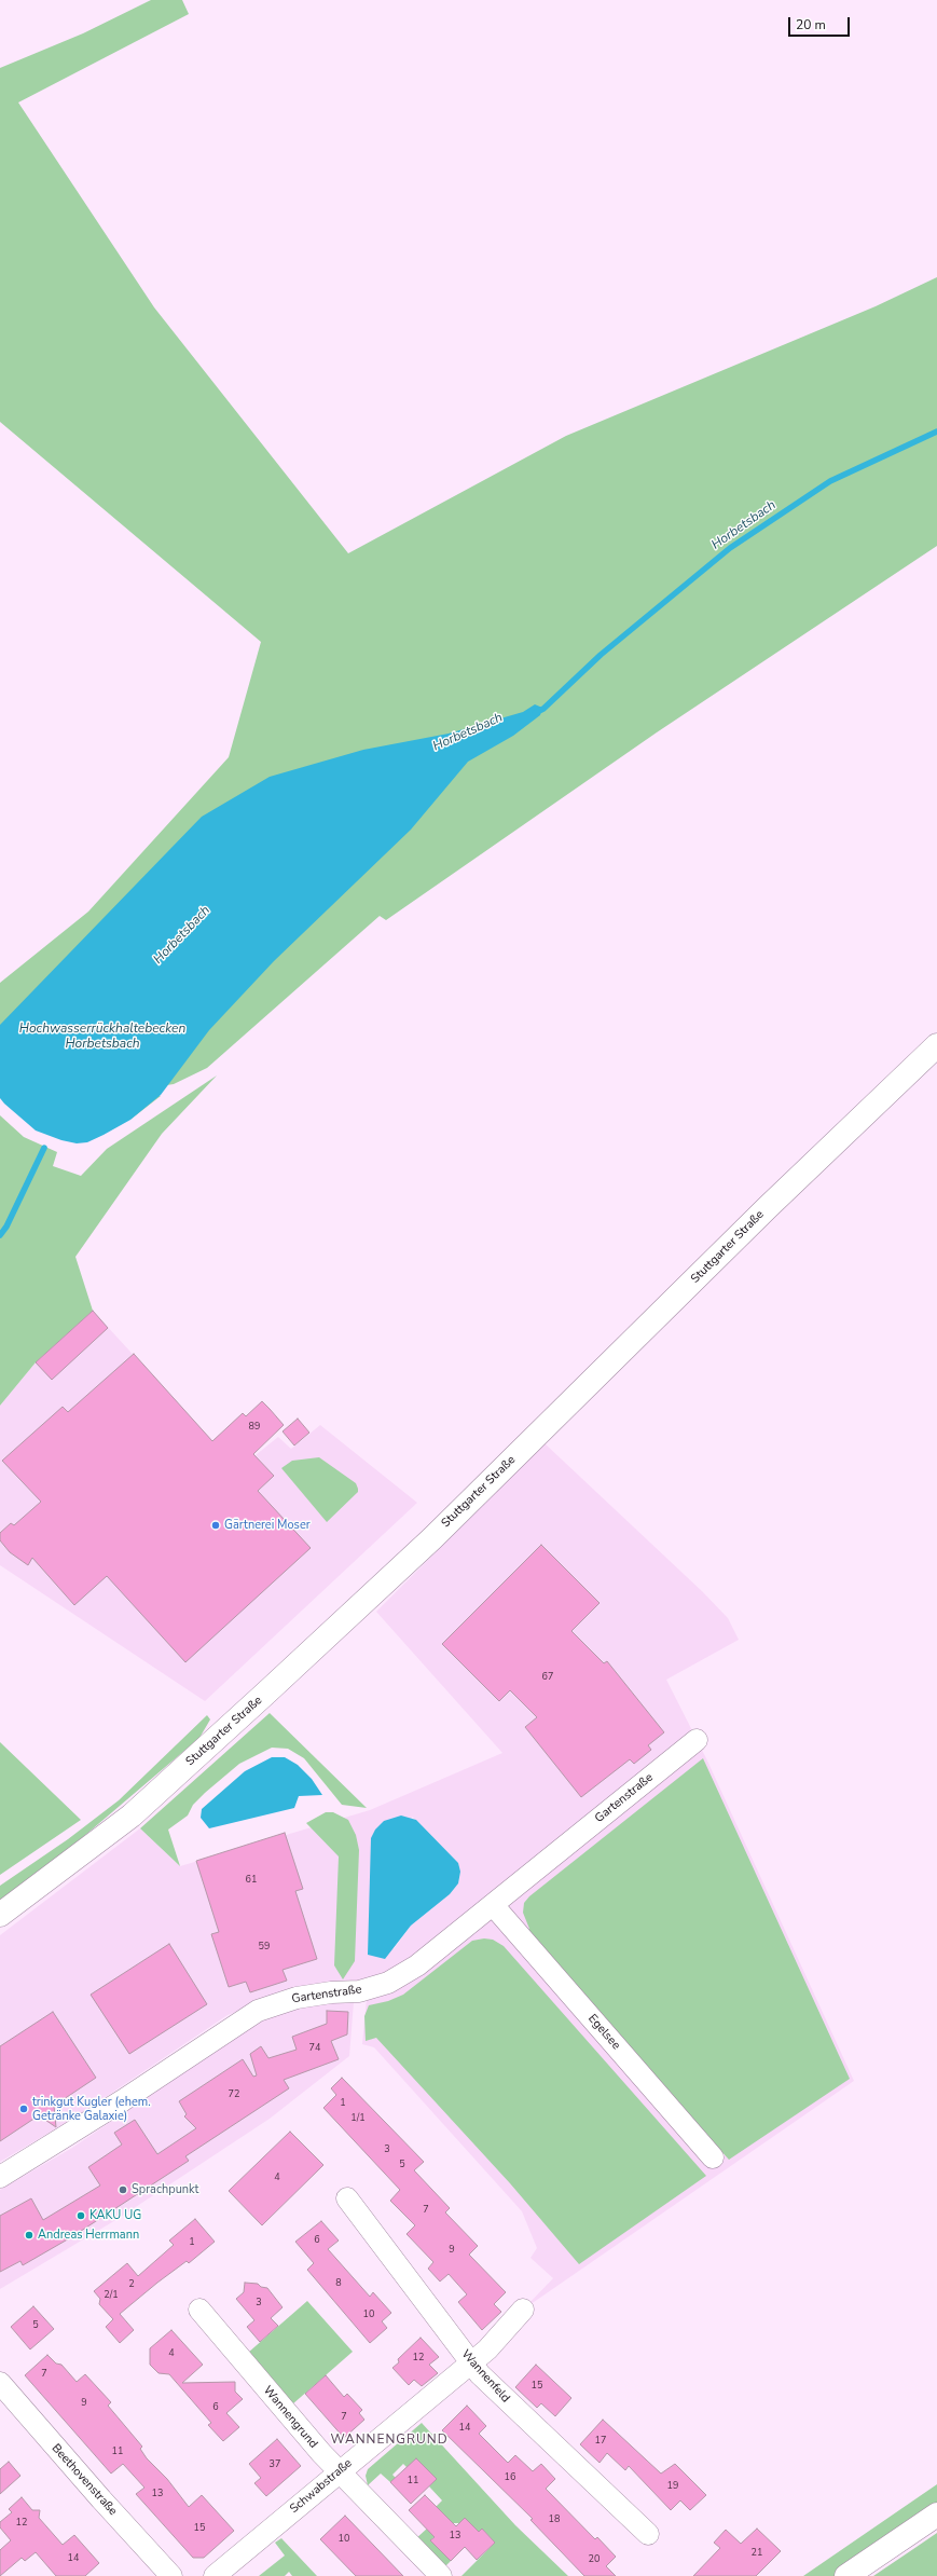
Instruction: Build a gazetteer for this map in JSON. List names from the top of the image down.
{
  "streets": {
    "street": [
      "Stuttgarter Straße",
      "Gartenstraße",
      "Egelsee",
      "Wannenfeld",
      "Wannengrund",
      "Beethovenstraße",
      "Schwabstraße"
    ]
  },
  "crossings": [
    ["Gartenstraße", "Egelsee"],
    ["Wannenfeld", "Schwabstraße"],
    ["Wannengrund", "Schwabstraße"]
  ],
  "districts": ["WANNENGRUND"],
  "water": ["Horbetsbach", "Hochwasserrückhaltebecken Horbetsbach"],
  "places": [
    "Gärtnerei Moser",
    "trinkgut Kugler (ehem. Getränke Galaxie)",
    "Sprachpunkt",
    "KAKU UG",
    "Andreas Herrmann"
  ],
  "house_numbers": [
    "89",
    "67",
    "61",
    "59",
    "74",
    "72",
    "1",
    "1/1",
    "3",
    "5",
    "4",
    "7",
    "6",
    "1",
    "9",
    "8",
    "2",
    "2/1",
    "3",
    "10",
    "5",
    "4",
    "12",
    "7",
    "15",
    "9",
    "6",
    "7",
    "14",
    "17",
    "11",
    "37",
    "16",
    "11",
    "19",
    "13",
    "18",
    "12",
    "15",
    "13",
    "10",
    "21",
    "14",
    "20"
  ],
  "scale_bar": "20 m"
}
